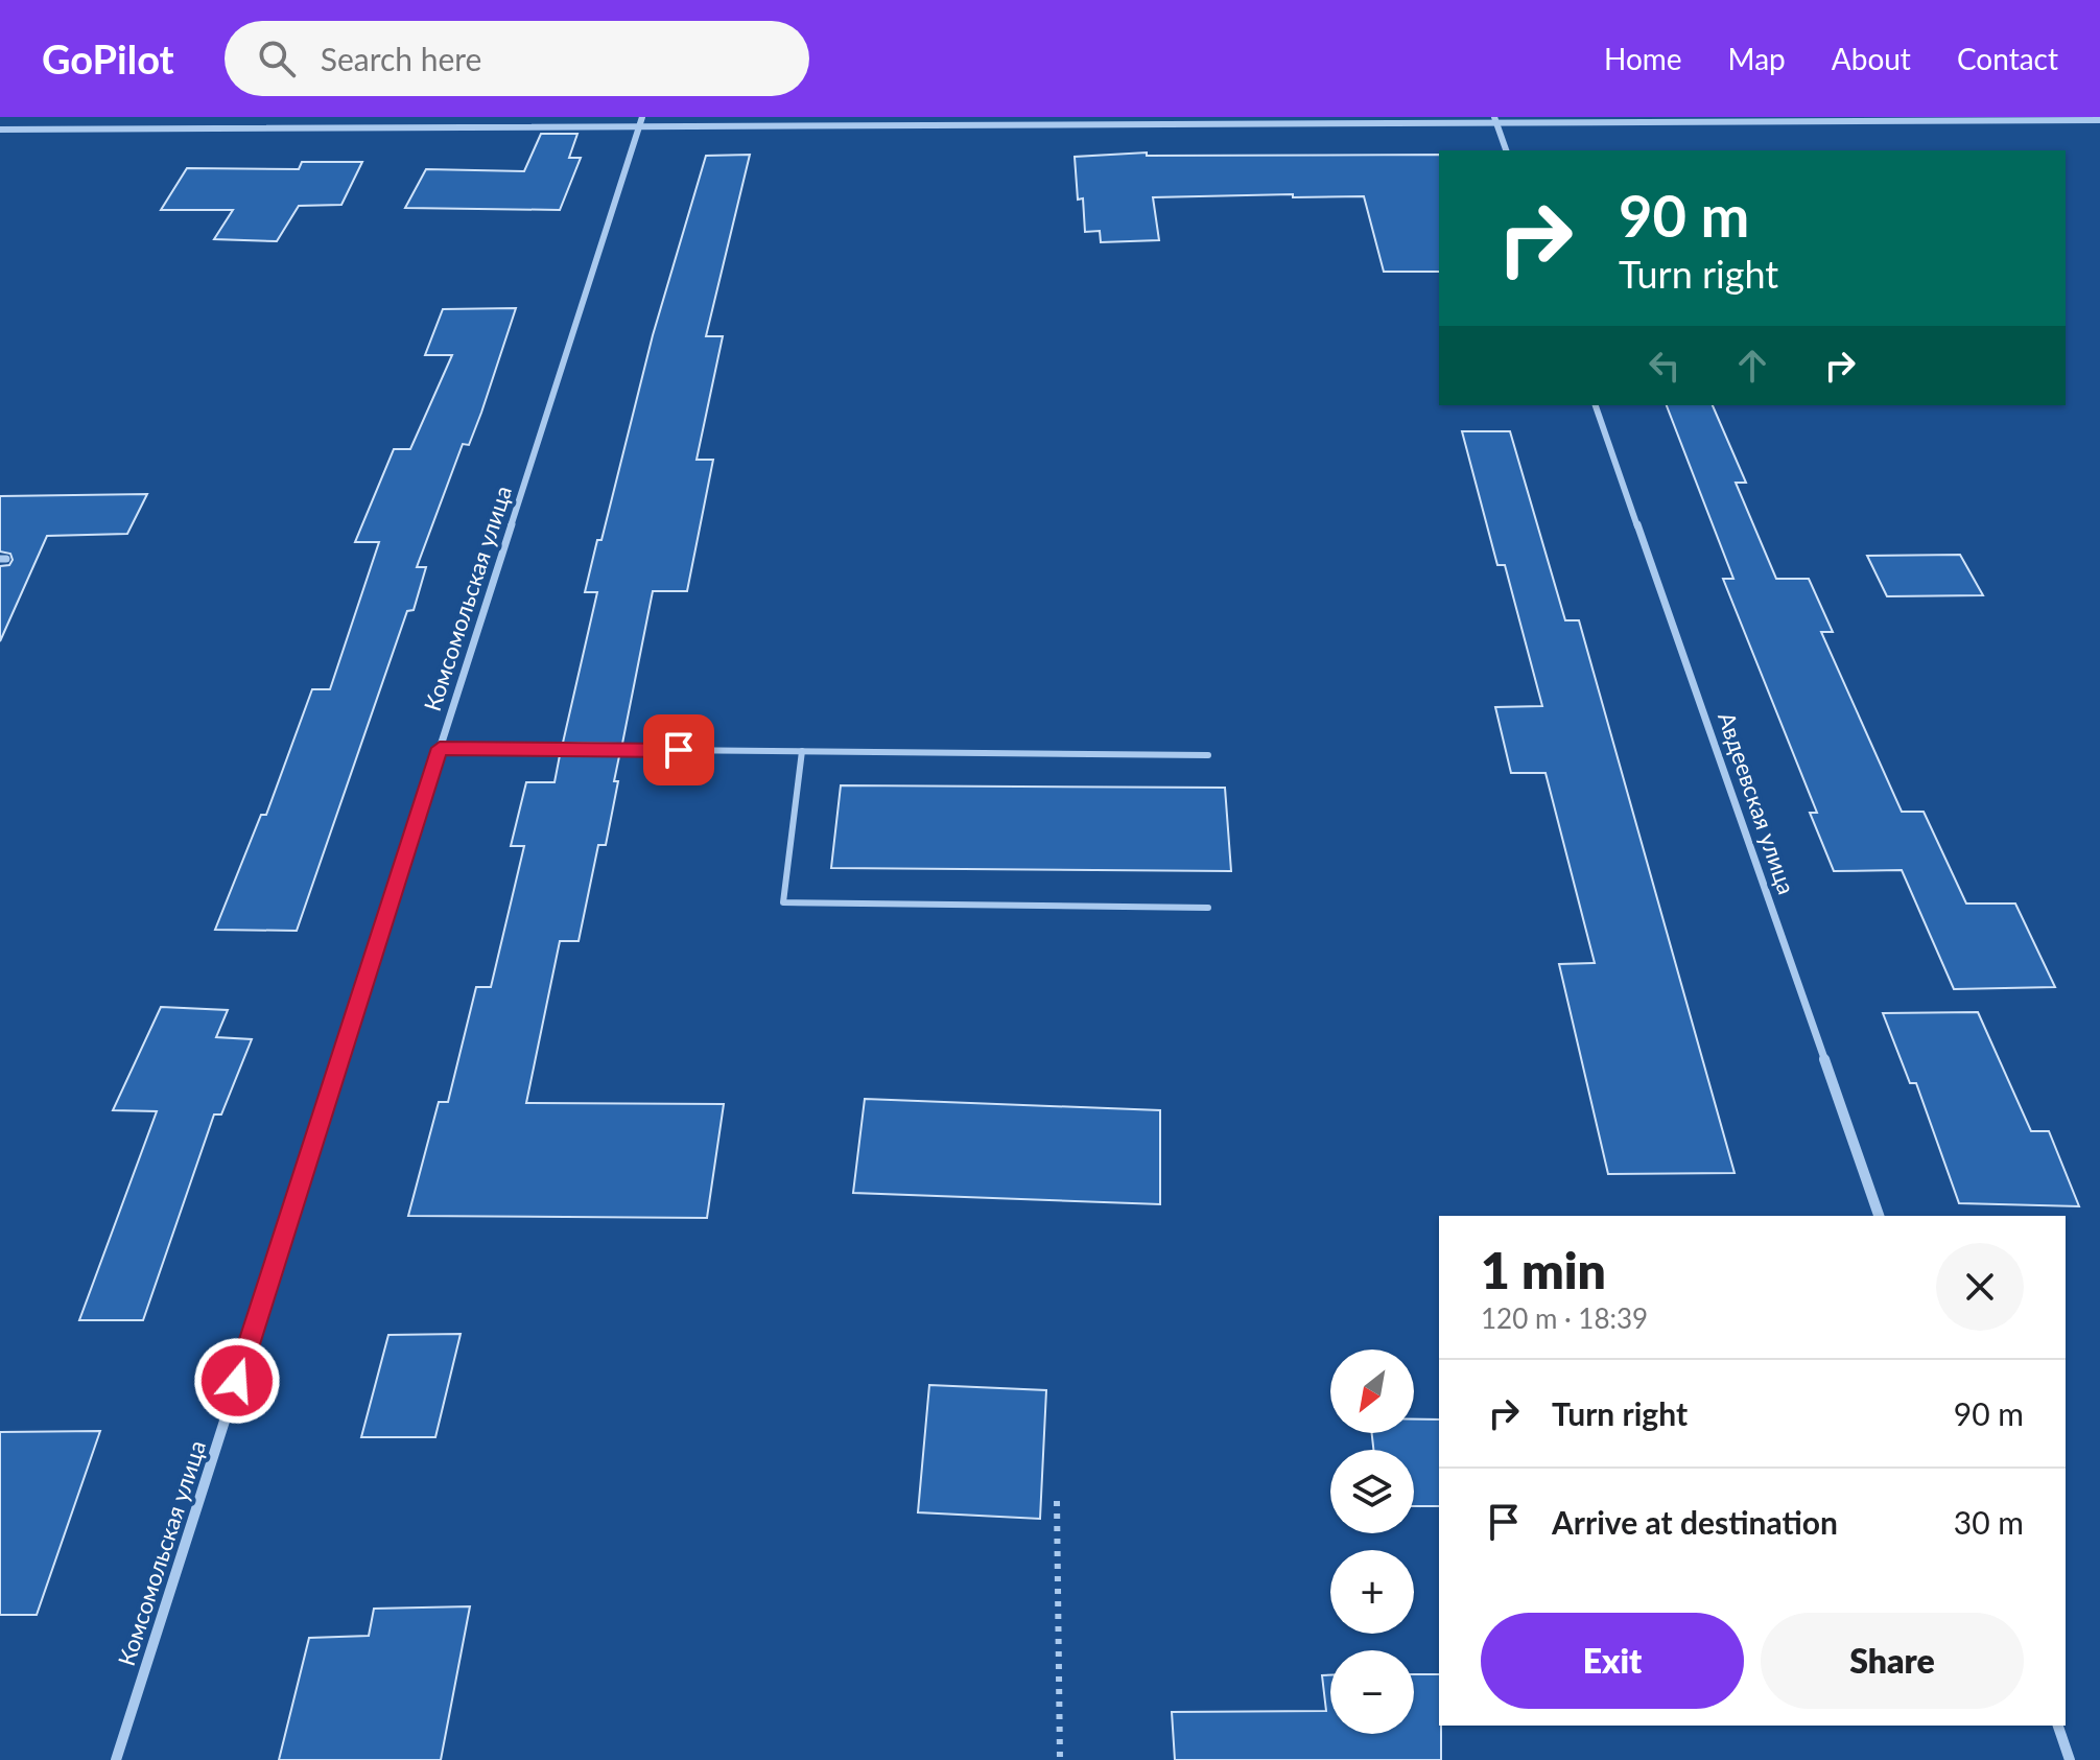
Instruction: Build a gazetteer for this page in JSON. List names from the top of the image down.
{
  "streets": {
    "street": ["Комсомольская улица", "Авдеевская улица"]
  },
  "north": "bottom left",
  "page": {
    "header": "GoPilot",
    "search": "Search here",
    "nav": [
      "Home",
      "Map",
      "About",
      "Contact"
    ],
    "turn": ["90 m", "Turn right"],
    "heading": ["1 min", "120 m · 18:39"],
    "map_buttons": ["+", "−"],
    "list": [
      {
        "name": "Turn right",
        "value": "90 m"
      },
      {
        "name": "Arrive at destination",
        "value": "30 m"
      }
    ],
    "buttons": ["Exit", "Share"]
  }
}
